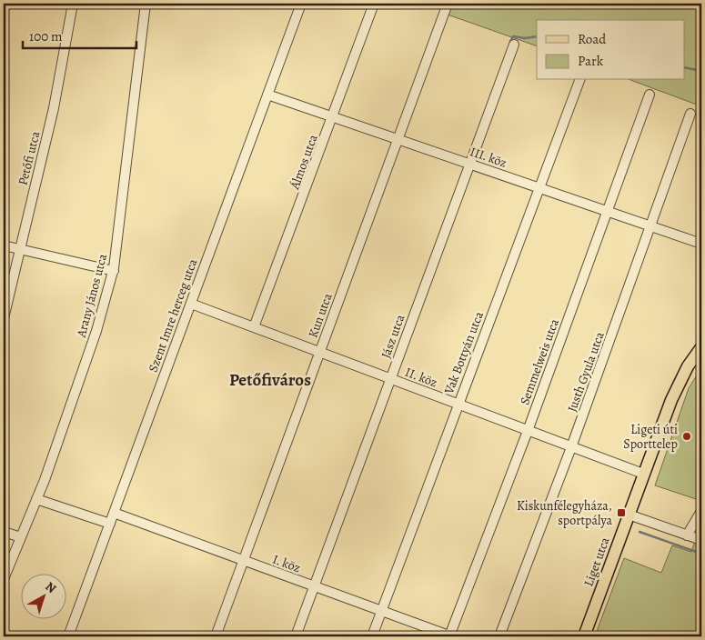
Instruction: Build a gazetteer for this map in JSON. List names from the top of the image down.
{
  "streets": {
    "main road": ["Liget utca"],
    "street": [
      "III. köz",
      "Petőfi utca",
      "Álmos utca",
      "Arany János utca",
      "Szent Imre herceg utca",
      "Kun utca",
      "Jász utca",
      "Vak Bottyán utca",
      "Semmelweis utca",
      "Justh Gyula utca",
      "II. köz",
      "I. köz"
    ]
  },
  "crossings": [
    ["III. köz", "Álmos utca"],
    ["III. köz", "Szent Imre herceg utca"],
    ["III. köz", "Kun utca"],
    ["III. köz", "Jász utca"],
    ["III. köz", "Vak Bottyán utca"],
    ["III. köz", "Semmelweis utca"],
    ["III. köz", "Justh Gyula utca"],
    ["Álmos utca", "II. köz"],
    ["Szent Imre herceg utca", "II. köz"],
    ["Szent Imre herceg utca", "I. köz"],
    ["Kun utca", "II. köz"],
    ["Kun utca", "I. köz"],
    ["Jász utca", "II. köz"],
    ["Jász utca", "I. köz"],
    ["Vak Bottyán utca", "II. köz"],
    ["Vak Bottyán utca", "I. köz"],
    ["Semmelweis utca", "II. köz"],
    ["Semmelweis utca", "I. köz"],
    ["Justh Gyula utca", "II. köz"],
    ["II. köz", "Liget utca"]
  ],
  "districts": ["Petőfiváros"],
  "places": {
    "other": ["Ligeti úti Sporttelep"],
    "transit": ["Kiskunfélegyháza, sportpálya"]
  },
  "legend": ["Road", "Park"],
  "scale_bar": "100 m",
  "north": "top right"
}
